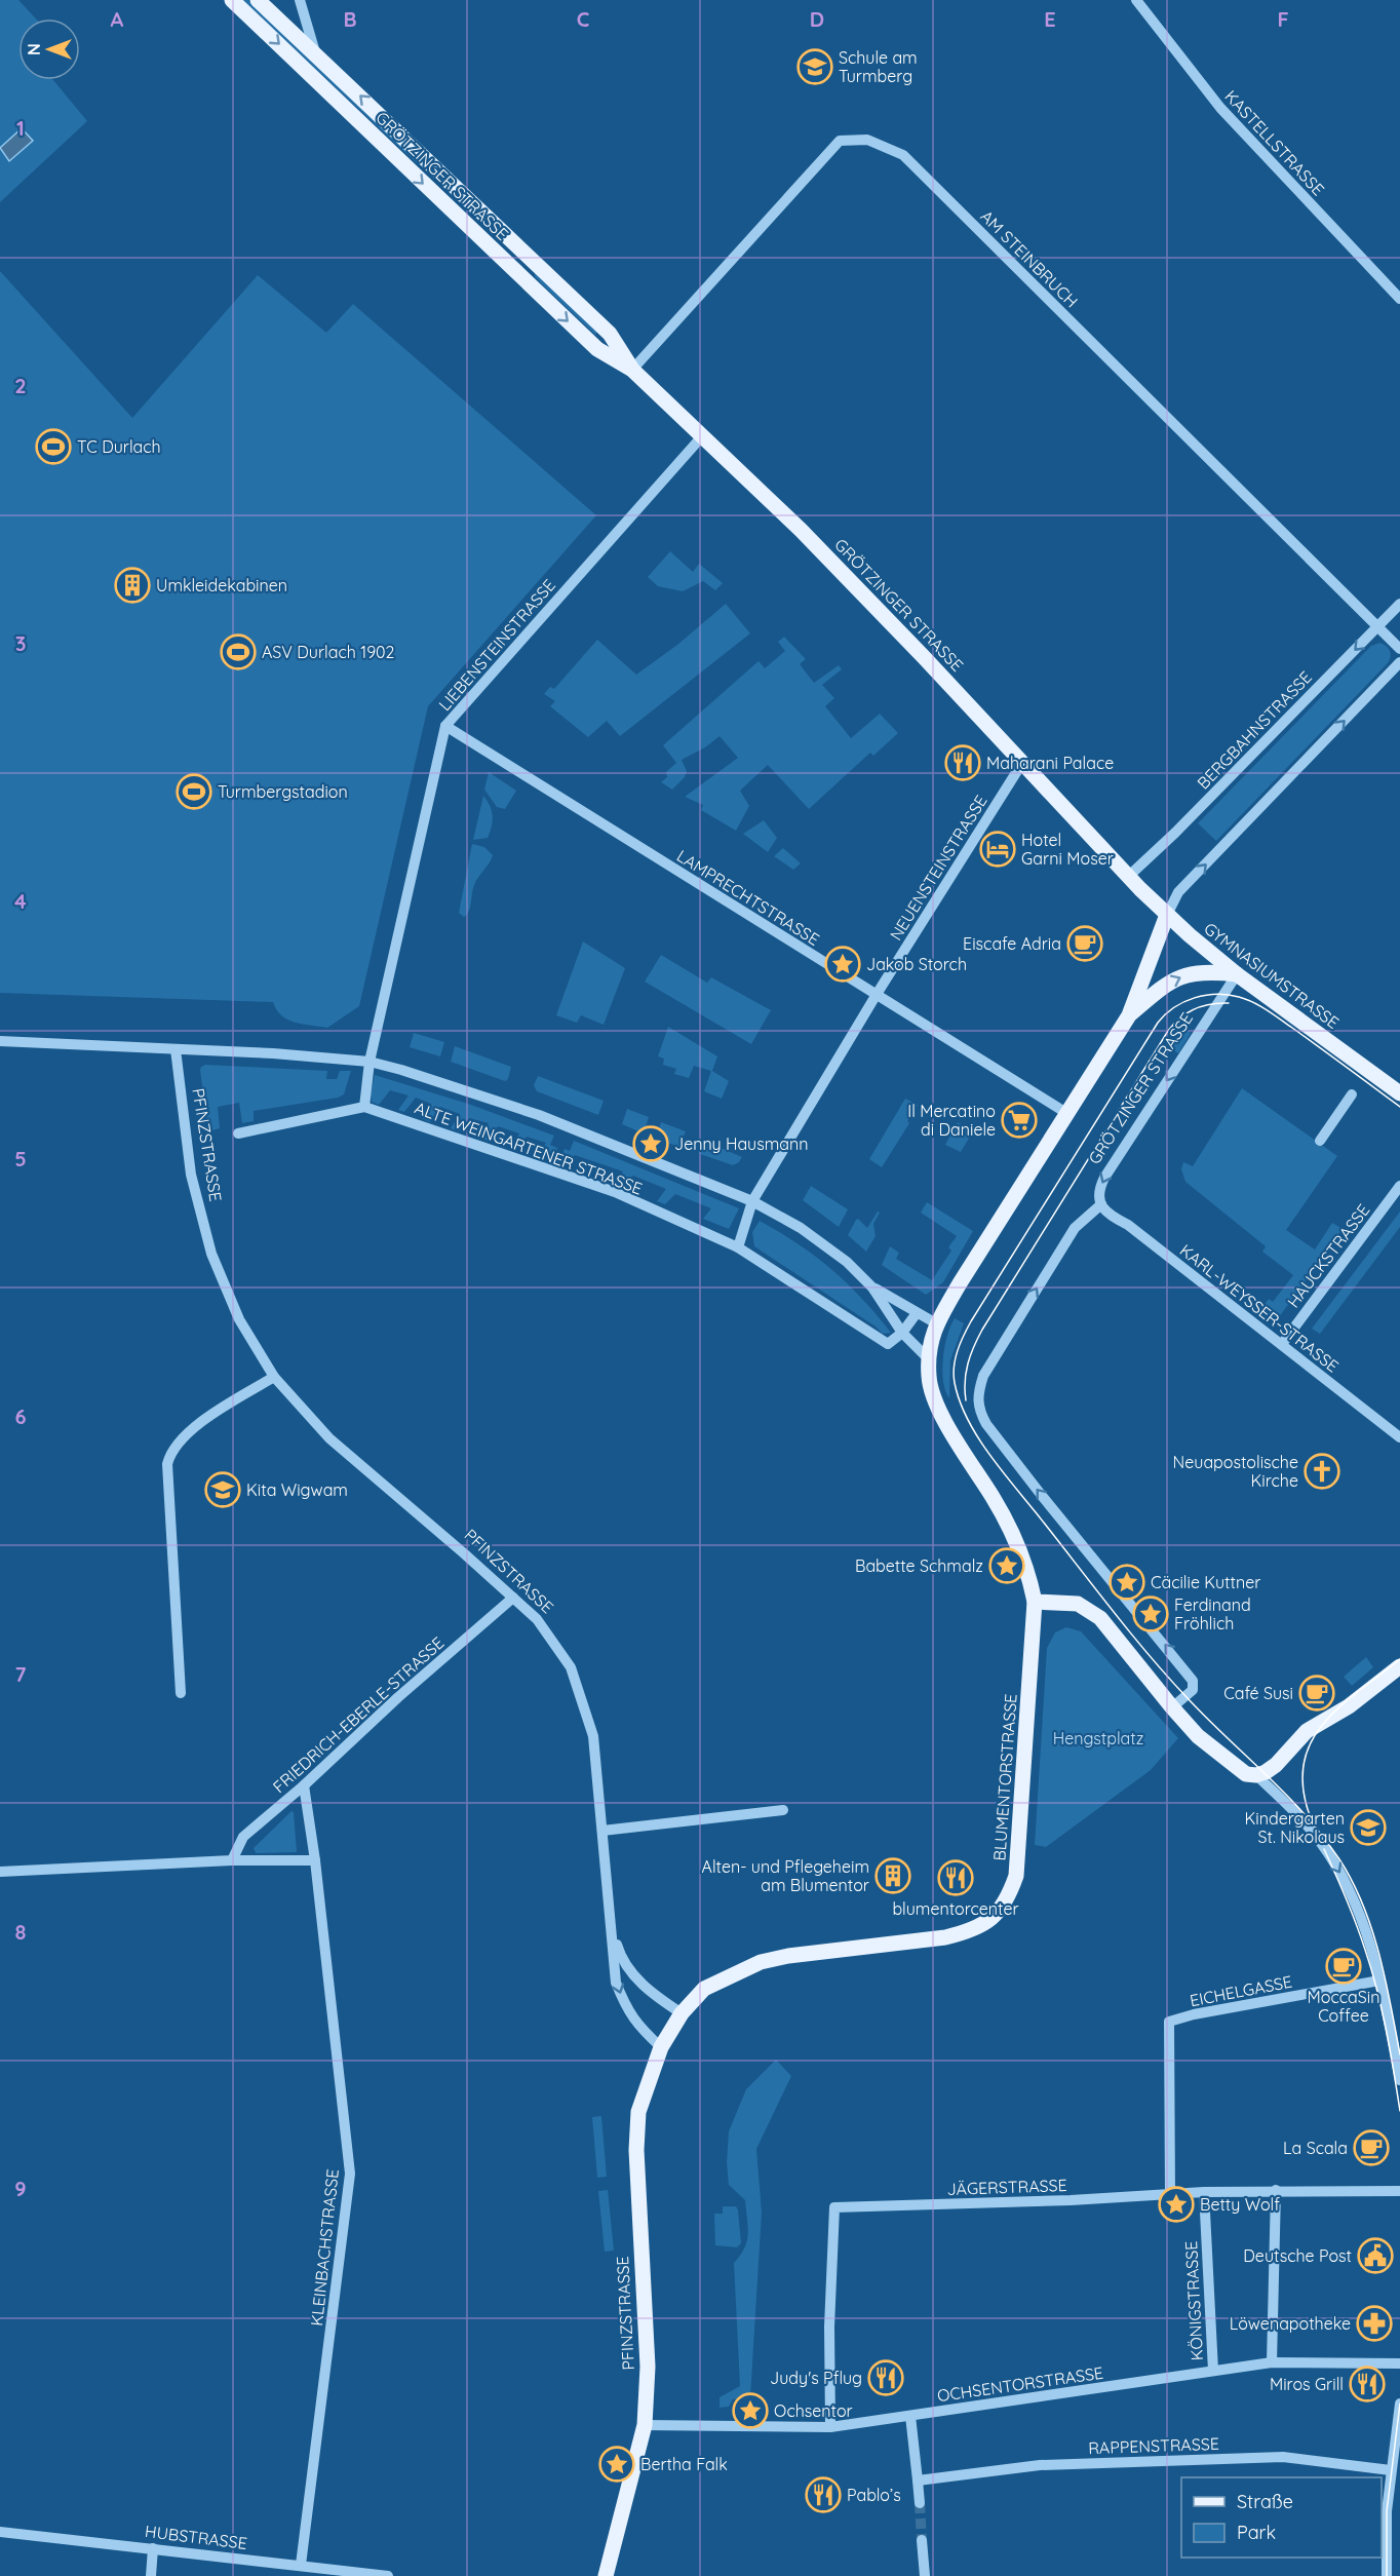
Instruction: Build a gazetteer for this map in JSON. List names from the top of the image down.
{
  "streets": {
    "main road": [
      "GRÖTZINGER STRASSE",
      "GYMNASIUMSTRASSE",
      "PFINZSTRASSE",
      "BLUMENTORSTRASSE"
    ],
    "street": [
      "KASTELLSTRASSE",
      "AM STEINBRUCH",
      "LIEBENSTEINSTRASSE",
      "BERGBAHNSTRASSE",
      "NEUENSTEINSTRASSE",
      "LAMPRECHTSTRASSE",
      "ALTE WEINGARTENER STRASSE",
      "HAUCKSTRASSE",
      "KARL-WEYSSER-STRASSE",
      "FRIEDRICH-EBERLE-STRASSE",
      "EICHELGASSE",
      "JÄGERSTRASSE",
      "KLEINBACHSTRASSE",
      "KÖNIGSTRASSE",
      "OCHSENTORSTRASSE",
      "RAPPENSTRASSE",
      "HUBSTRASSE"
    ]
  },
  "crossings": [
    ["GRÖTZINGER STRASSE", "AM STEINBRUCH"],
    ["GRÖTZINGER STRASSE", "LIEBENSTEINSTRASSE"],
    ["GRÖTZINGER STRASSE", "BERGBAHNSTRASSE"],
    ["GRÖTZINGER STRASSE", "NEUENSTEINSTRASSE"],
    ["GRÖTZINGER STRASSE", "GYMNASIUMSTRASSE"],
    ["GRÖTZINGER STRASSE", "KARL-WEYSSER-STRASSE"],
    ["AM STEINBRUCH", "BERGBAHNSTRASSE"],
    ["LIEBENSTEINSTRASSE", "LAMPRECHTSTRASSE"],
    ["LIEBENSTEINSTRASSE", "ALTE WEINGARTENER STRASSE"],
    ["BERGBAHNSTRASSE", "GYMNASIUMSTRASSE"],
    ["NEUENSTEINSTRASSE", "LAMPRECHTSTRASSE"],
    ["NEUENSTEINSTRASSE", "ALTE WEINGARTENER STRASSE"],
    ["PFINZSTRASSE", "ALTE WEINGARTENER STRASSE"],
    ["PFINZSTRASSE", "FRIEDRICH-EBERLE-STRASSE"],
    ["PFINZSTRASSE", "BLUMENTORSTRASSE"],
    ["PFINZSTRASSE", "OCHSENTORSTRASSE"],
    ["ALTE WEINGARTENER STRASSE", "BLUMENTORSTRASSE"],
    ["HAUCKSTRASSE", "KARL-WEYSSER-STRASSE"],
    ["FRIEDRICH-EBERLE-STRASSE", "KLEINBACHSTRASSE"],
    ["EICHELGASSE", "JÄGERSTRASSE"],
    ["JÄGERSTRASSE", "KÖNIGSTRASSE"],
    ["JÄGERSTRASSE", "OCHSENTORSTRASSE"],
    ["KLEINBACHSTRASSE", "HUBSTRASSE"],
    ["KÖNIGSTRASSE", "OCHSENTORSTRASSE"]
  ],
  "parks": ["Hengstplatz"],
  "places": {
    "school or university": ["Schule am Turmberg", "Kita Wigwam", "Kindergarten St. Nikolaus"],
    "sports": ["TC Durlach", "ASV Durlach 1902", "Turmbergstadion"],
    "building": ["Umkleidekabinen", "Alten- und Pflegeheim am Blumentor"],
    "restaurant": [
      "Maharani Palace",
      "blumentorcenter",
      "Judy's Pflug",
      "Miros Grill",
      "Pablo’s"
    ],
    "hotel": ["Hotel Garni Moser"],
    "cafe": [
      "Eiscafe Adria",
      "Café Susi",
      "MoccaSin Coffee",
      "La Scala"
    ],
    "place": [
      "Jakob Storch",
      "Jenny Hausmann",
      "Babette Schmalz",
      "Cäcilie Kuttner",
      "Ferdinand Fröhlich",
      "Betty Wolf",
      "Ochsentor",
      "Bertha Falk"
    ],
    "supermarket": ["Il Mercatino di Daniele"],
    "church": ["Neuapostolische Kirche"],
    "public building": ["Deutsche Post"],
    "pharmacy": ["Löwenapotheke"]
  },
  "legend": ["Straße", "Park"],
  "north": "left",
  "grid": {
    "columns": [
      "A",
      "B",
      "C",
      "D",
      "E",
      "F"
    ],
    "rows": [
      "1",
      "2",
      "3",
      "4",
      "5",
      "6",
      "7",
      "8",
      "9"
    ]
  }
}
